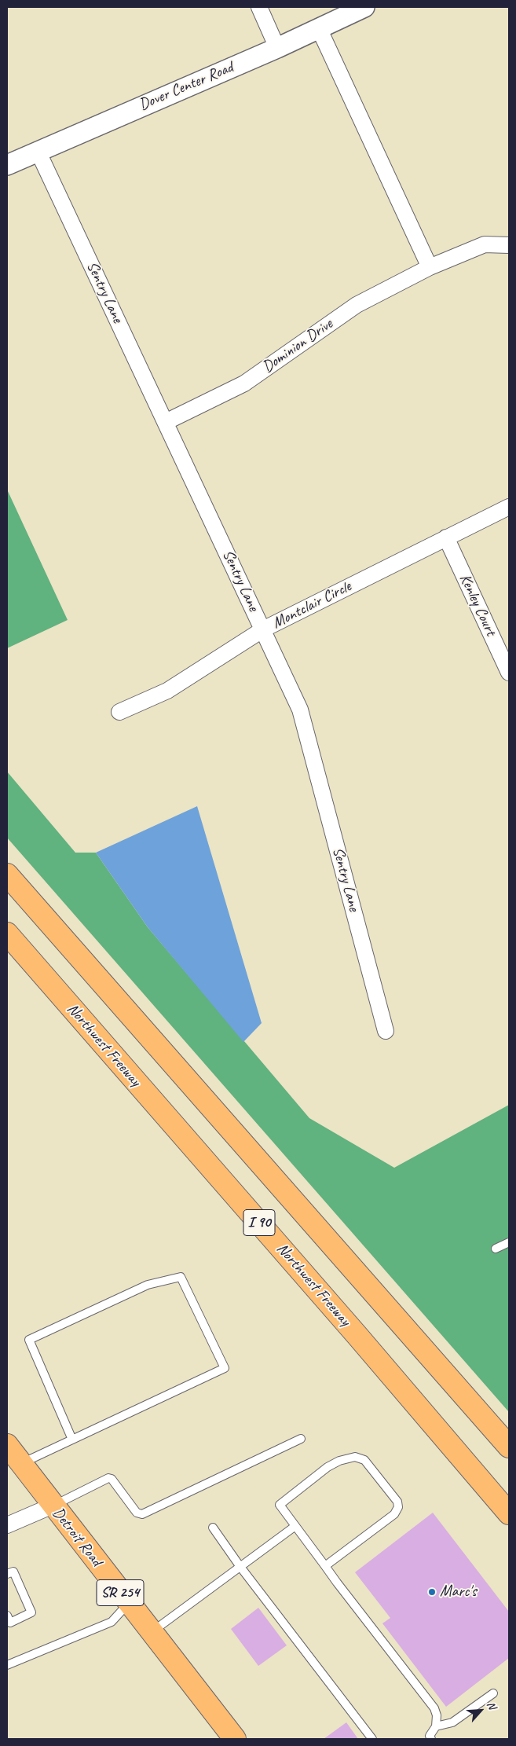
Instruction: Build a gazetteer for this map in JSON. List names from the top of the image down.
{
  "streets": {
    "main road": [
      "Northwest Freeway",
      "I 90",
      "Detroit Road",
      "SR 254"
    ],
    "street": [
      "Dover Center Road",
      "Sentry Lane",
      "Dominion Drive",
      "Montclair Circle",
      "Kenley Court"
    ]
  },
  "crossings": [
    ["Dover Center Road", "Sentry Lane"],
    ["Sentry Lane", "Dominion Drive"],
    ["Sentry Lane", "Montclair Circle"],
    ["Montclair Circle", "Kenley Court"]
  ],
  "places": ["Marc's"],
  "north": "top right"
}
